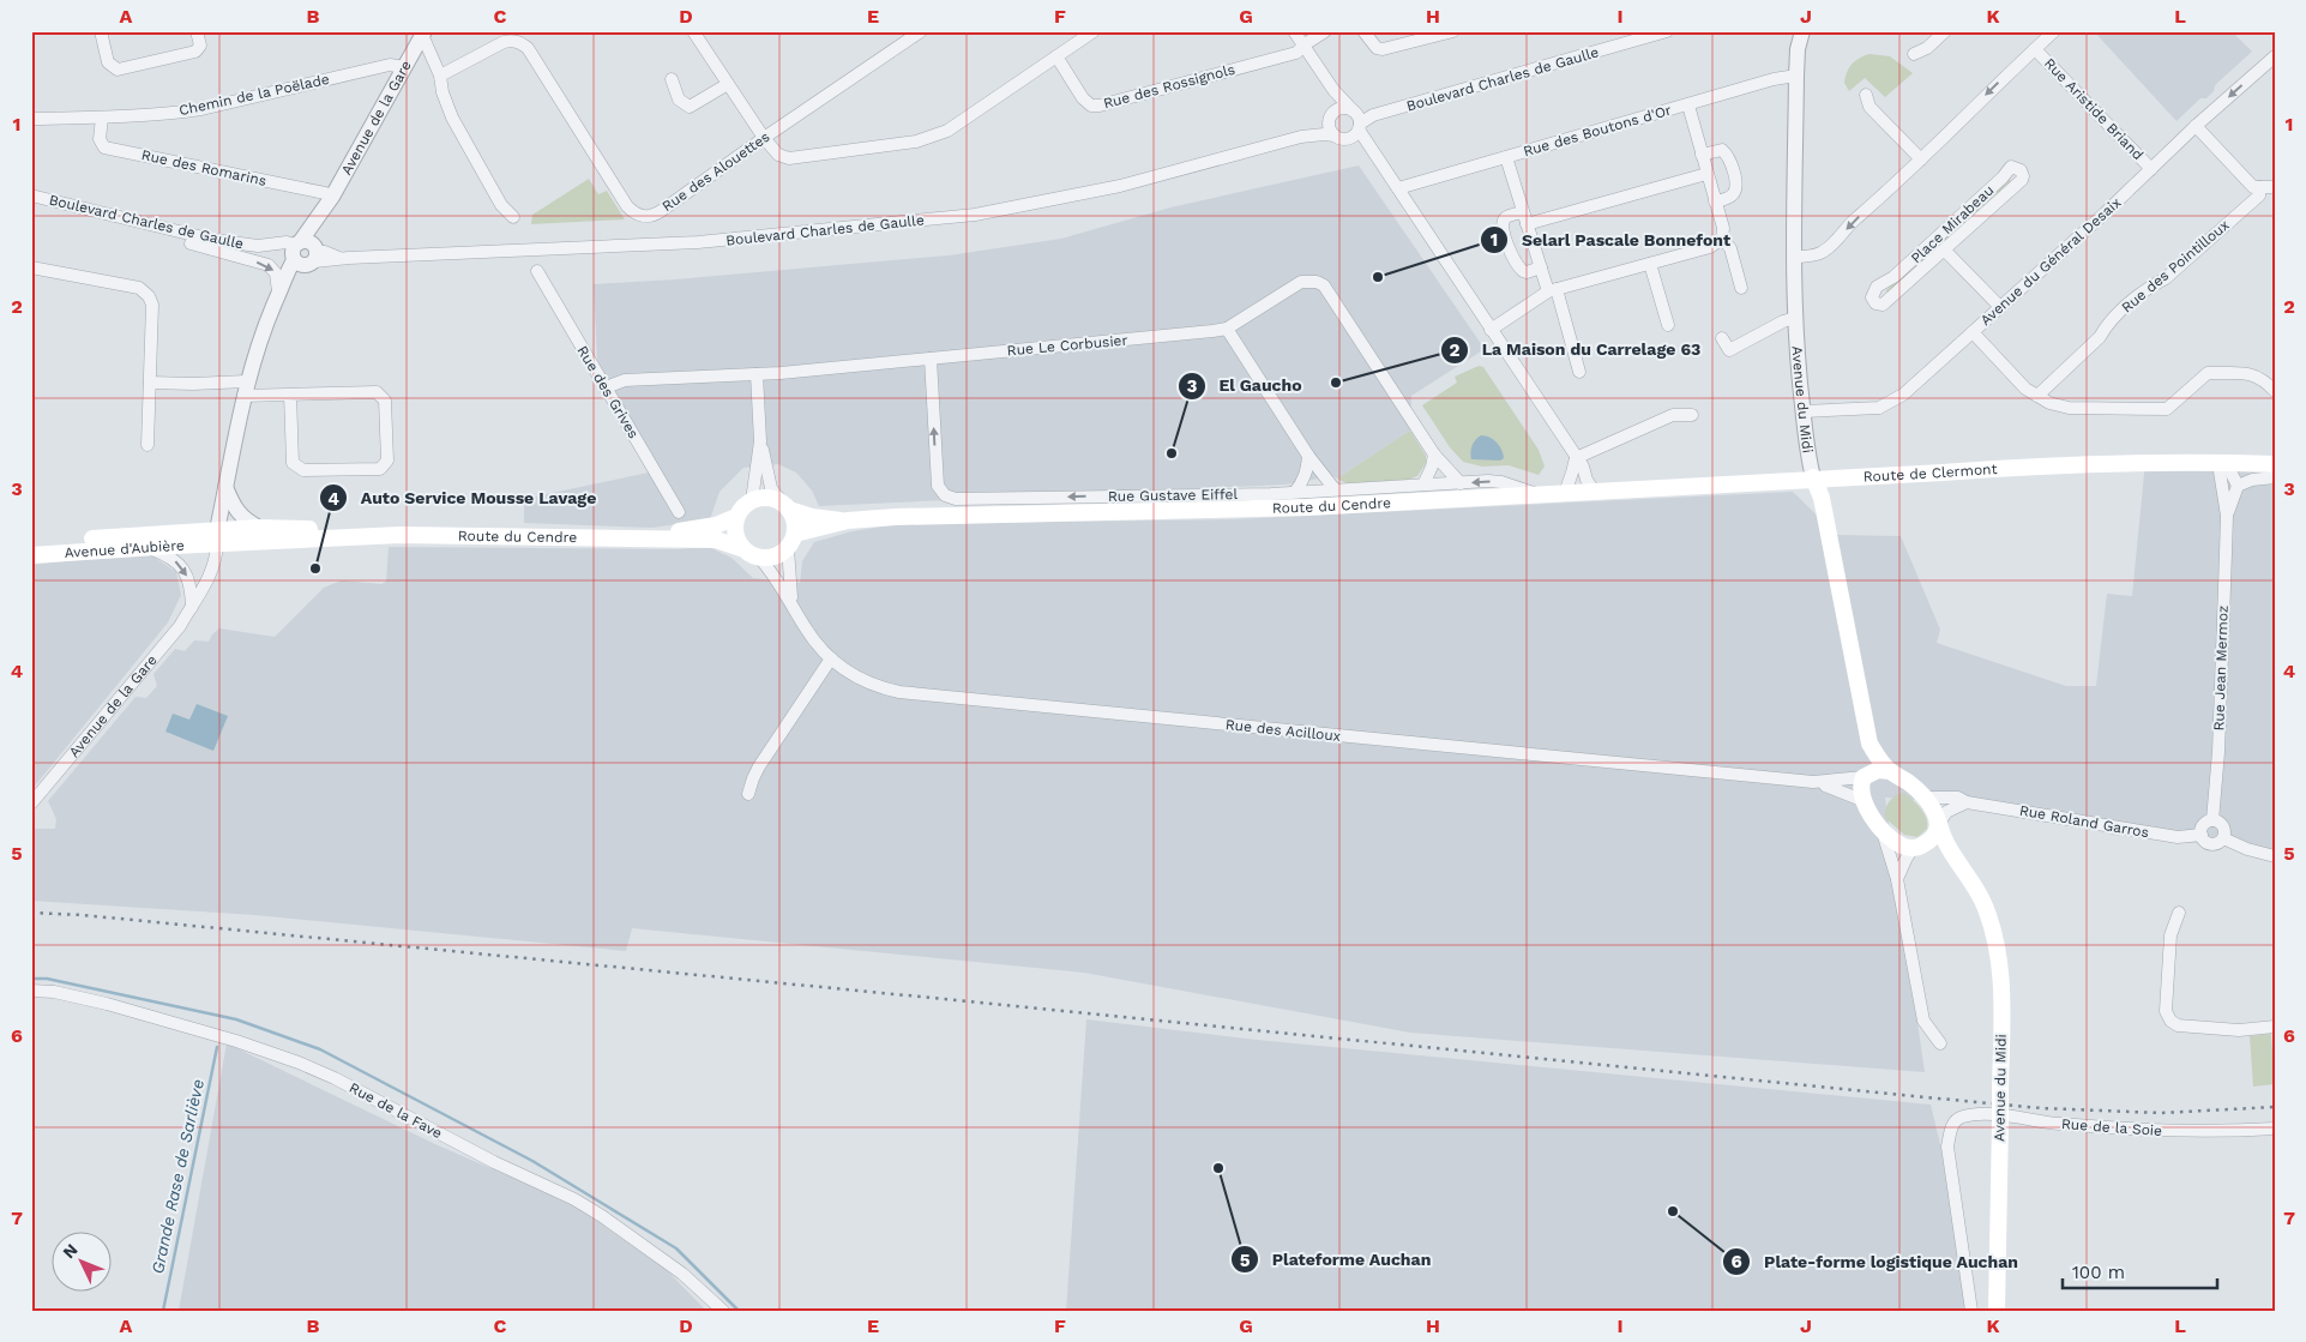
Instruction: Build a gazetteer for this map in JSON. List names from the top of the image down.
{
  "streets": {
    "main road": [
      "Avenue du Midi",
      "Route de Clermont",
      "Route du Cendre",
      "Avenue d'Aubière"
    ],
    "street": [
      "Boulevard Charles de Gaulle",
      "Rue des Rossignols",
      "Chemin de la Poëlade",
      "Rue Aristide Briand",
      "Avenue de la Gare",
      "Rue des Boutons d'Or",
      "Rue des Romarins",
      "Rue des Alouettes",
      "Place Mirabeau",
      "Avenue du Général Desaix",
      "Rue des Pointilloux",
      "Rue Le Corbusier",
      "Rue des Grives",
      "Rue Gustave Eiffel",
      "Rue Jean Mermoz",
      "Rue des Acilloux",
      "Rue Roland Garros",
      "Rue de la Fave",
      "Rue de la Soie"
    ]
  },
  "crossings": [
    ["Boulevard Charles de Gaulle", "Avenue de la Gare"],
    ["Chemin de la Poëlade", "Avenue de la Gare"],
    ["Chemin de la Poëlade", "Rue des Romarins"],
    ["Rue Aristide Briand", "Avenue du Général Desaix"],
    ["Rue Aristide Briand", "Avenue du Midi"],
    ["Avenue de la Gare", "Rue des Romarins"],
    ["Avenue de la Gare", "Route du Cendre"],
    ["Avenue de la Gare", "Avenue d'Aubière"],
    ["Rue des Boutons d'Or", "Avenue du Midi"],
    ["Place Mirabeau", "Avenue du Général Desaix"],
    ["Avenue du Général Desaix", "Avenue du Midi"],
    ["Rue Le Corbusier", "Rue des Grives"],
    ["Rue Le Corbusier", "Rue Gustave Eiffel"],
    ["Avenue du Midi", "Route de Clermont"],
    ["Avenue du Midi", "Route du Cendre"],
    ["Avenue du Midi", "Rue des Acilloux"],
    ["Avenue du Midi", "Rue Roland Garros"],
    ["Route de Clermont", "Route du Cendre"],
    ["Route de Clermont", "Rue Jean Mermoz"],
    ["Rue Gustave Eiffel", "Route du Cendre"],
    ["Route du Cendre", "Avenue d'Aubière"],
    ["Route du Cendre", "Rue des Acilloux"],
    ["Rue Jean Mermoz", "Rue Roland Garros"],
    ["Rue des Acilloux", "Rue Roland Garros"]
  ],
  "one_way": ["Rue Aristide Briand", "Rue Gustave Eiffel"],
  "water": ["Grande Rase de Sarliève"],
  "places": [
    "Selarl Pascale Bonnefont",
    "La Maison du Carrelage 63",
    "El Gaucho",
    "Auto Service Mousse Lavage",
    "Plateforme Auchan",
    "Plate-forme logistique Auchan"
  ],
  "scale_bar": "100 m",
  "north": "top left",
  "grid": {
    "columns": [
      "A",
      "B",
      "C",
      "D",
      "E",
      "F",
      "G",
      "H",
      "I",
      "J",
      "K",
      "L"
    ],
    "rows": [
      "1",
      "2",
      "3",
      "4",
      "5",
      "6",
      "7"
    ]
  }
}
